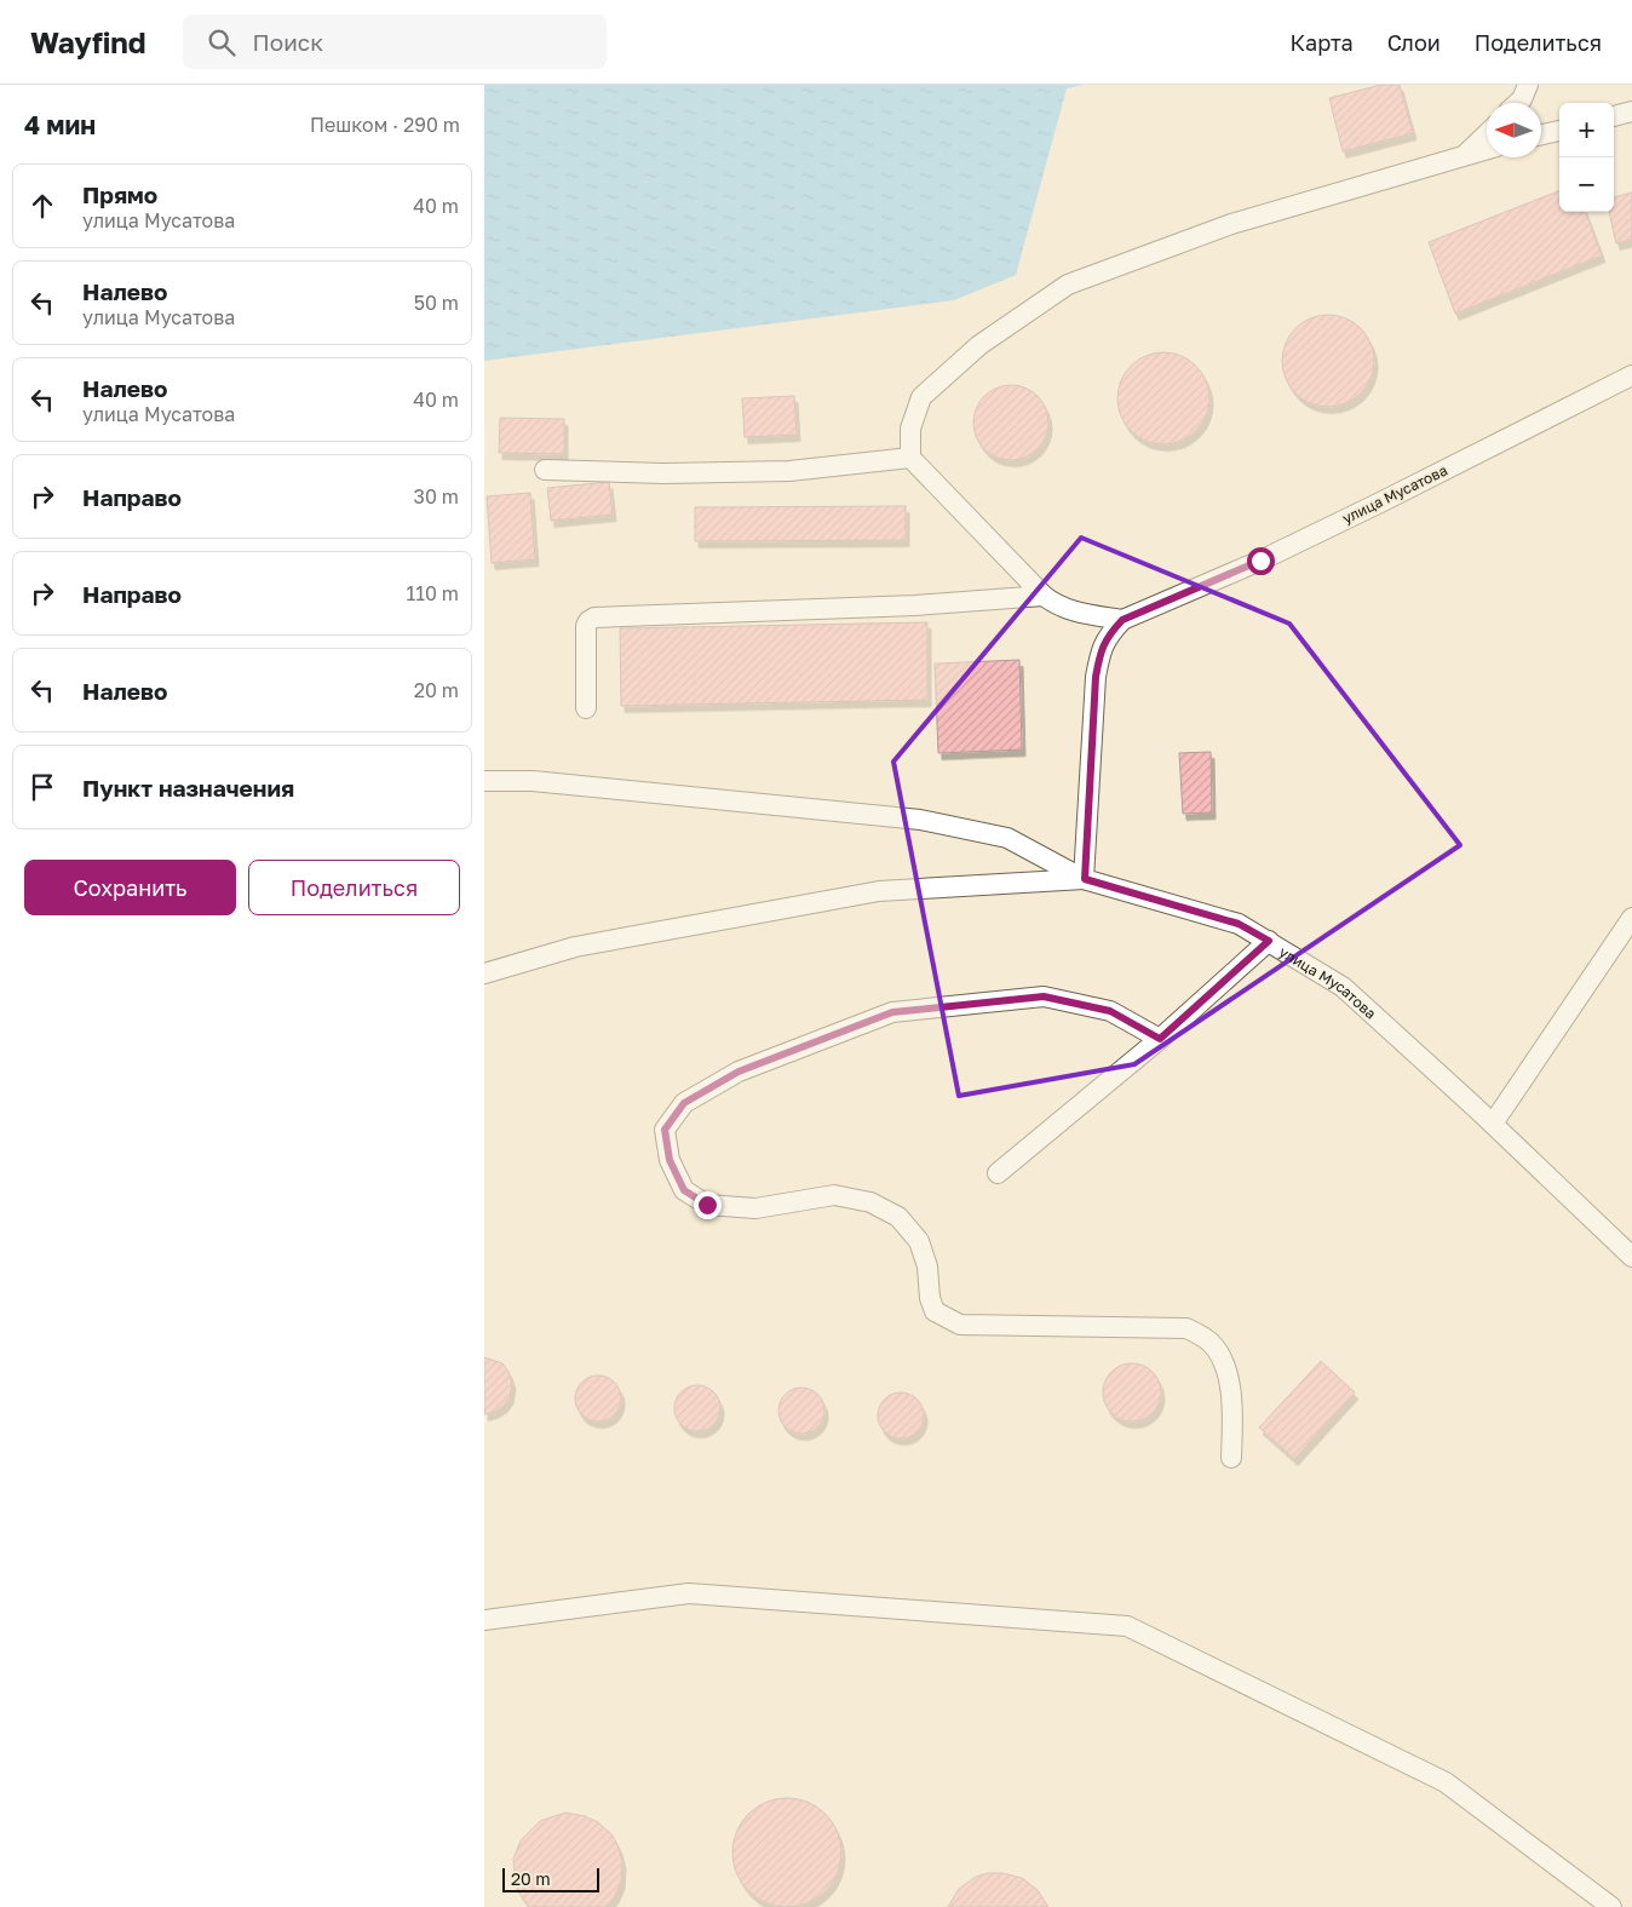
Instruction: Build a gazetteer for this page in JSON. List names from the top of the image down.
{
  "streets": {
    "lane": ["улица Мусатова"]
  },
  "scale_bar": "20 m",
  "north": "left",
  "page": {
    "header": "Wayfind",
    "search": "Поиск",
    "nav": ["Карта", "Слои", "Поделиться"],
    "heading": ["4 мин", "Пешком · 290 m"],
    "map_buttons": ["+", "−"],
    "list": [
      ["Прямо", "улица Мусатова", "40 m"],
      ["Налево", "улица Мусатова", "50 m"],
      ["Налево", "улица Мусатова", "40 m"],
      ["Направо", "30 m"],
      ["Направо", "110 m"],
      ["Налево", "20 m"],
      "Пункт назначения"
    ],
    "buttons": ["Сохранить", "Поделиться"],
    "scale": "20 m"
  }
}
